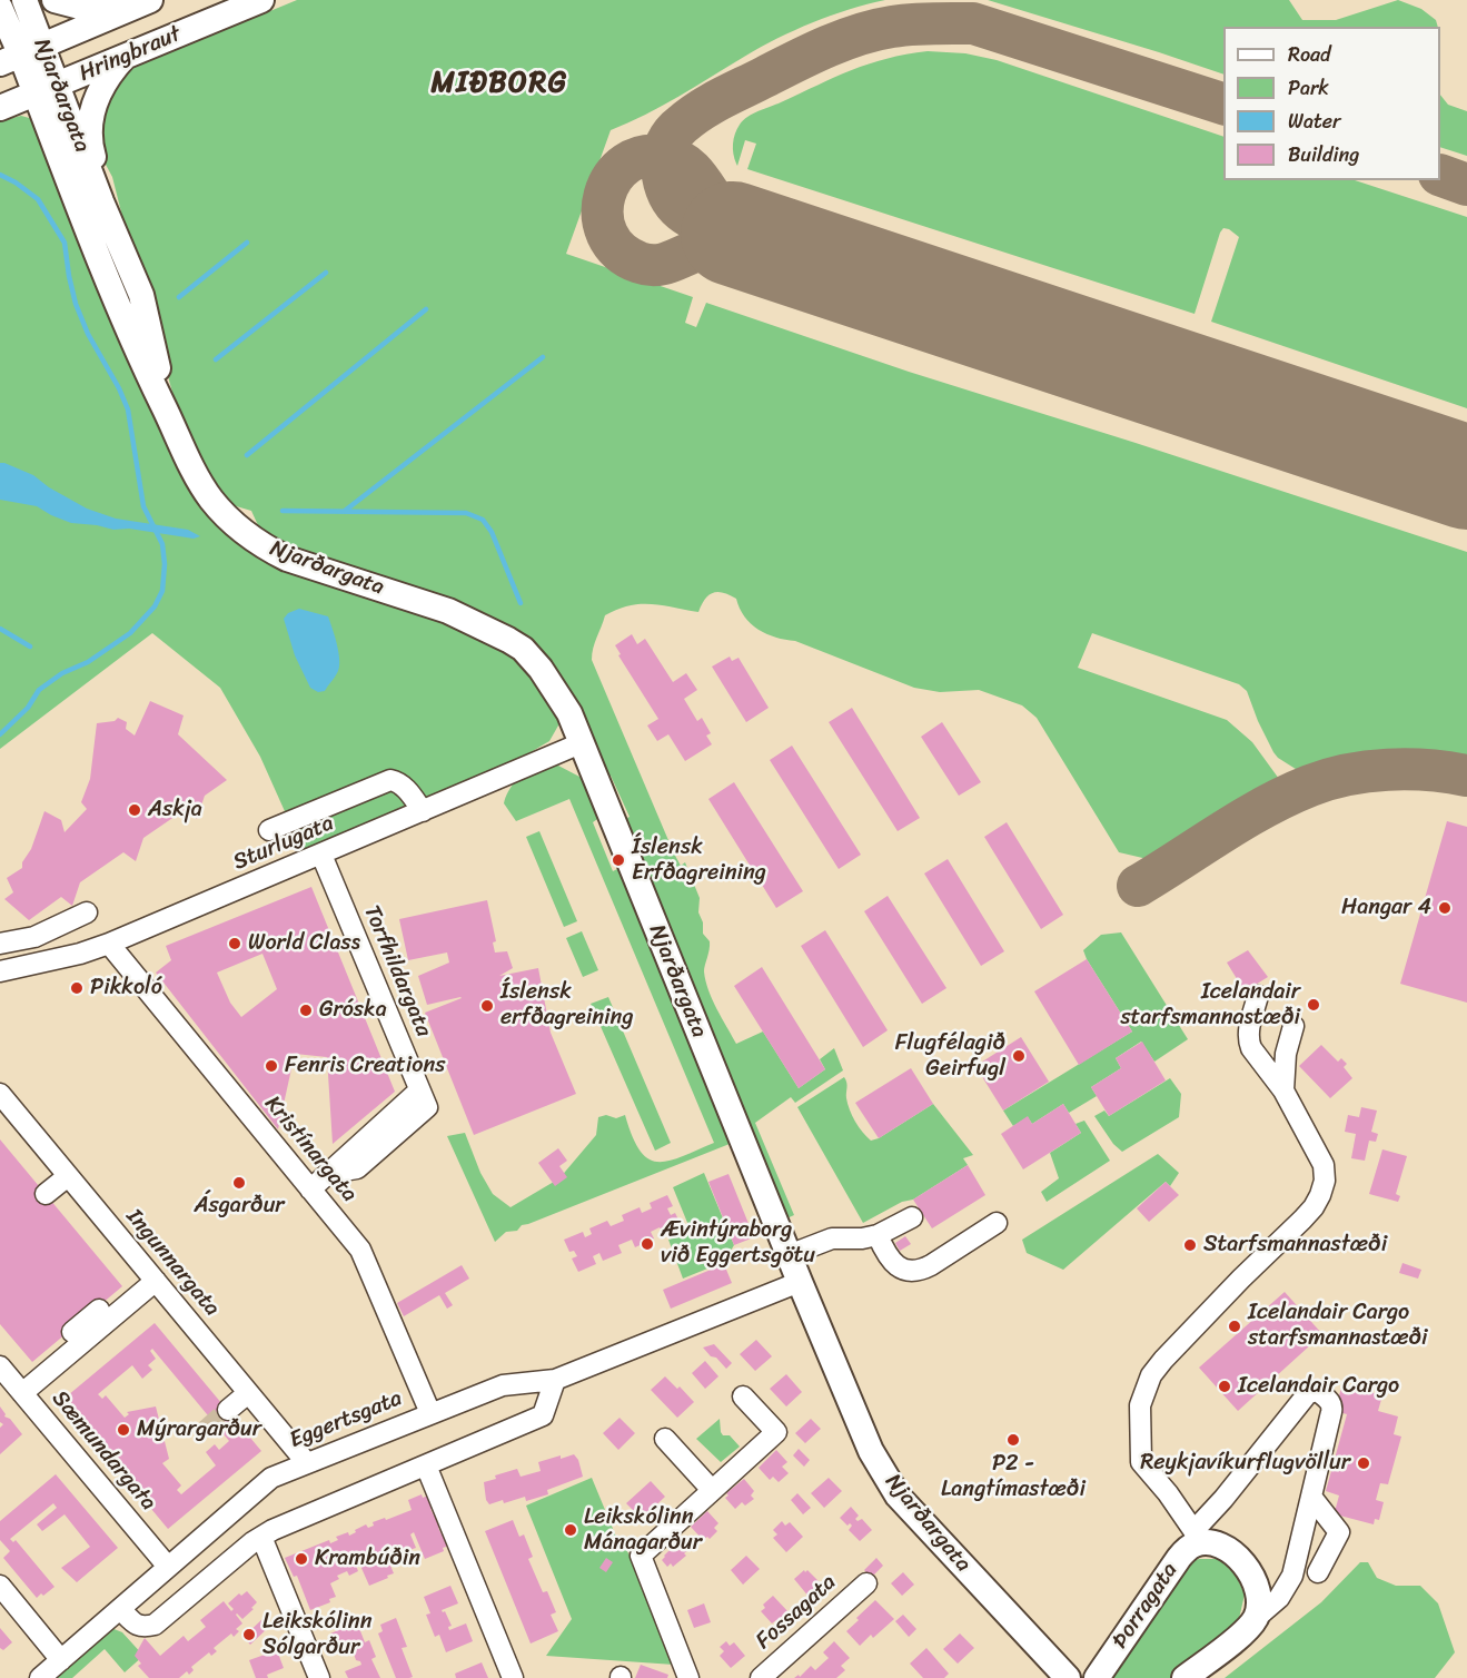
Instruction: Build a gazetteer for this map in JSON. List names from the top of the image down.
{
  "streets": {
    "main road": ["Hringbraut", "Njarðargata", "Þorragata"],
    "street": [
      "Sturlugata",
      "Torfhildargata",
      "Kristínargata",
      "Ingunnargata",
      "Eggertsgata",
      "Sæmundargata",
      "Fossagata"
    ]
  },
  "crossings": [
    ["Hringbraut", "Njarðargata"],
    ["Njarðargata", "Sturlugata"],
    ["Njarðargata", "Eggertsgata"],
    ["Sturlugata", "Torfhildargata"],
    ["Sturlugata", "Kristínargata"],
    ["Kristínargata", "Eggertsgata"],
    ["Ingunnargata", "Eggertsgata"],
    ["Eggertsgata", "Sæmundargata"]
  ],
  "districts": ["MIÐBORG"],
  "places": [
    "Askja",
    "Íslensk Erfðagreining",
    "Hangar 4",
    "World Class",
    "Pikkoló",
    "Icelandair starfsmannastæði",
    "Íslensk erfðagreining",
    "Gróska",
    "Flugfélagið Geirfugl",
    "Fenris Creations",
    "Ásgarður",
    "Ævintýraborg við Eggertsgötu",
    "Starfsmannastæði",
    "Icelandair Cargo starfsmannastæði",
    "Icelandair Cargo",
    "Mýrargarður",
    "P2 - Langtímastæði",
    "Reykjavíkurflugvöllur",
    "Leikskólinn Mánagarður",
    "Krambúðin",
    "Leikskólinn Sólgarður"
  ],
  "legend": [
    "Road",
    "Park",
    "Water",
    "Building"
  ]
}
